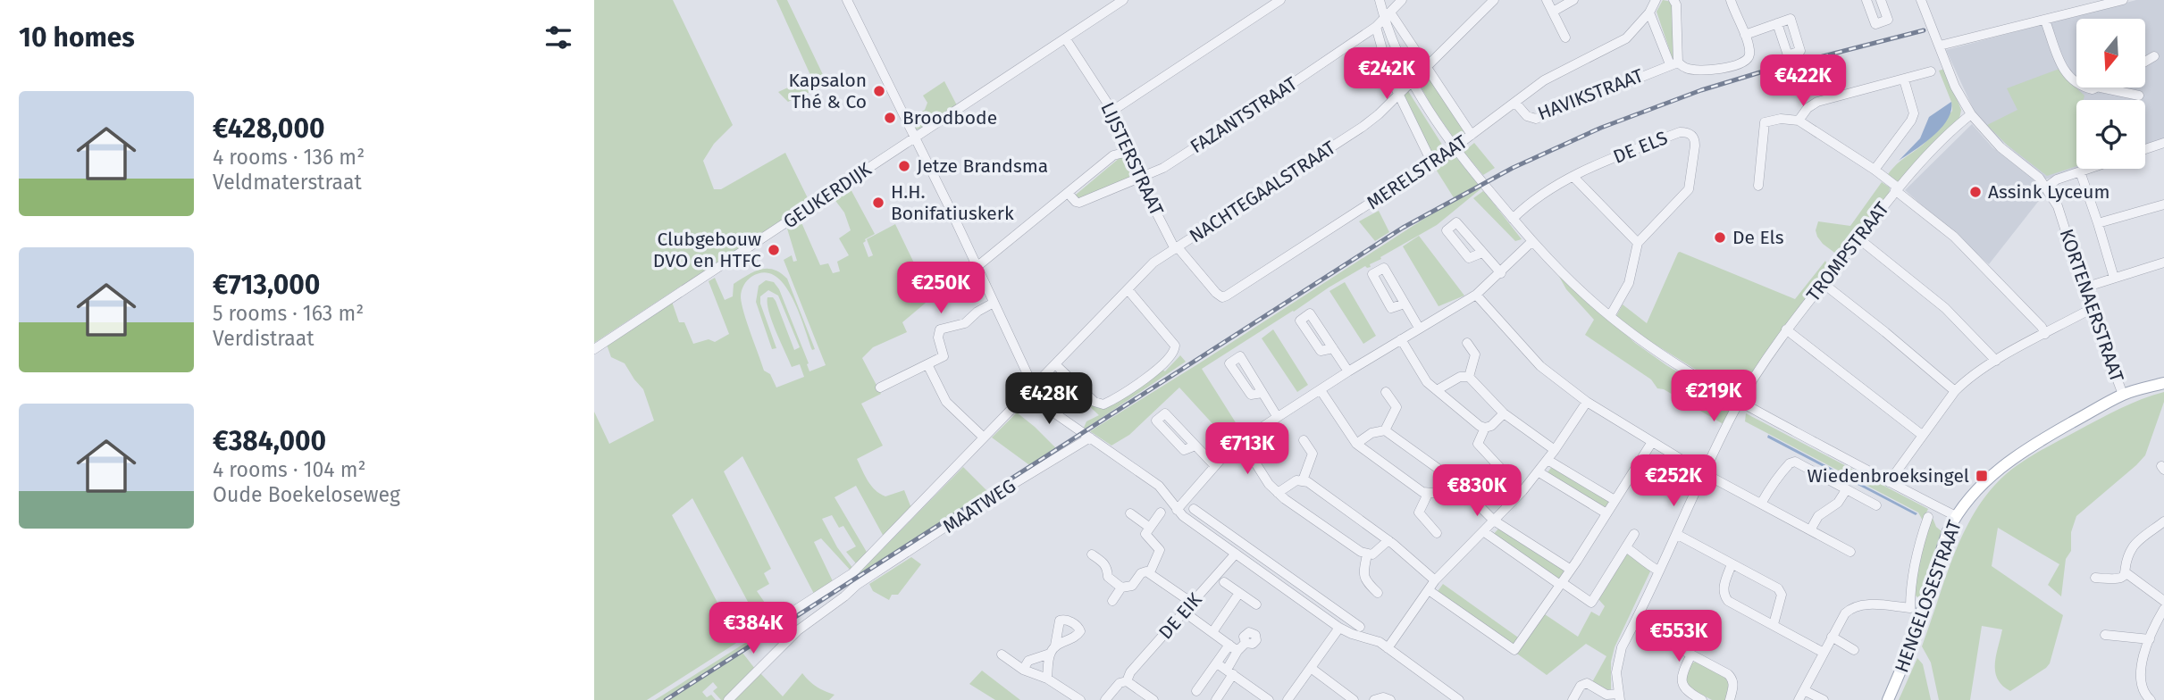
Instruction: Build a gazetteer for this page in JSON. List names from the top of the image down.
{
  "streets": {
    "main road": ["HENGELOSESTRAAT"],
    "street": [
      "HAVIKSTRAAT",
      "FAZANTSTRAAT",
      "DE ELS",
      "LIJSTERSTRAAT",
      "MERELSTRAAT",
      "NACHTEGAALSTRAAT",
      "GEUKERDIJK",
      "TROMPSTRAAT",
      "KORTENAERSTRAAT",
      "MAATWEG",
      "DE EIK"
    ]
  },
  "crossings": [
    ["HAVIKSTRAAT", "MERELSTRAAT"],
    ["FAZANTSTRAAT", "LIJSTERSTRAAT"],
    ["LIJSTERSTRAAT", "MERELSTRAAT"],
    ["LIJSTERSTRAAT", "NACHTEGAALSTRAAT"],
    ["LIJSTERSTRAAT", "GEUKERDIJK"],
    ["MERELSTRAAT", "NACHTEGAALSTRAAT"],
    ["TROMPSTRAAT", "KORTENAERSTRAAT"],
    ["KORTENAERSTRAAT", "HENGELOSESTRAAT"]
  ],
  "places": {
    "other": [
      "Kapsalon Thé & Co",
      "Broodbode",
      "Jetze Brandsma",
      "Assink Lyceum",
      "H.H. Bonifatiuskerk",
      "De Els",
      "Clubgebouw DVO en HTFC"
    ],
    "transit": ["Wiedenbroeksingel"]
  },
  "north": "bottom",
  "page": {
    "heading": "10 homes",
    "price": [
      "€242K",
      "€422K",
      "€250K",
      "€219K",
      "€428K",
      "€713K",
      "€252K",
      "€830K",
      "€384K",
      "€553K"
    ],
    "list": [
      {
        "name": "€428,000",
        "note": "4 rooms · 136 m² · Veldmaterstraat"
      },
      {
        "name": "€713,000",
        "note": "5 rooms · 163 m² · Verdistraat"
      },
      {
        "name": "€384,000",
        "note": "4 rooms · 104 m² · Oude Boekeloseweg"
      }
    ]
  }
}
